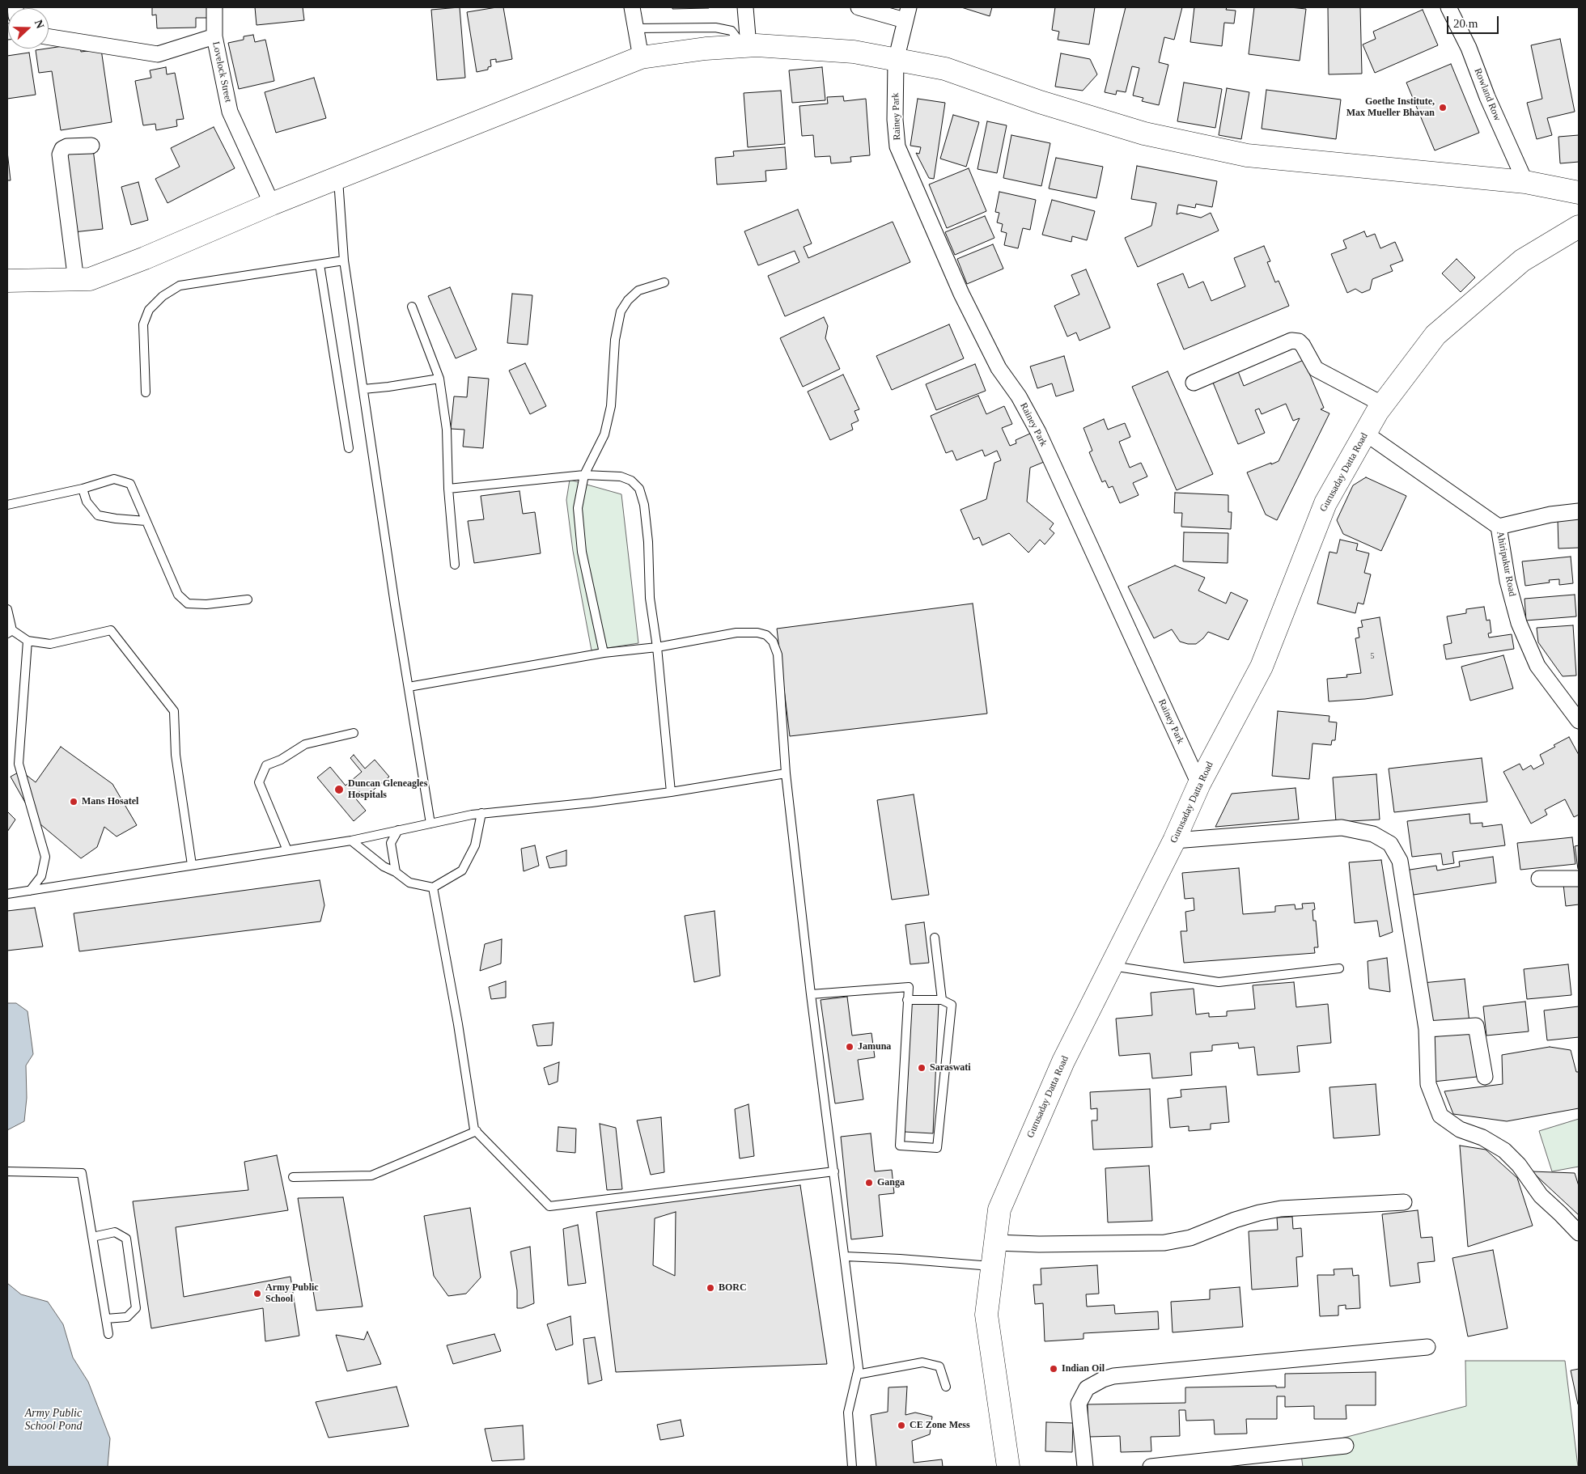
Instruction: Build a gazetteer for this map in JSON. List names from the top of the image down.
{
  "streets": {
    "street": [
      "Lovelock Street",
      "Rowland Row",
      "Rainey Park",
      "Gurusaday Datta Road",
      "Ahiripukur Road"
    ]
  },
  "crossings": [
    ["Rainey Park", "Gurusaday Datta Road"],
    ["Gurusaday Datta Road", "Ahiripukur Road"]
  ],
  "water": ["Army Public School Pond"],
  "places": [
    "Goethe Institute, Max Mueller Bhavan",
    "Duncan Gleneagles Hospitals",
    "Mans Hosatel",
    "Jamuna",
    "Saraswati",
    "Ganga",
    "BORC",
    "Army Public School",
    "Indian Oil",
    "CE Zone Mess"
  ],
  "house_numbers": ["5"],
  "scale_bar": "20 m",
  "north": "right"
}
